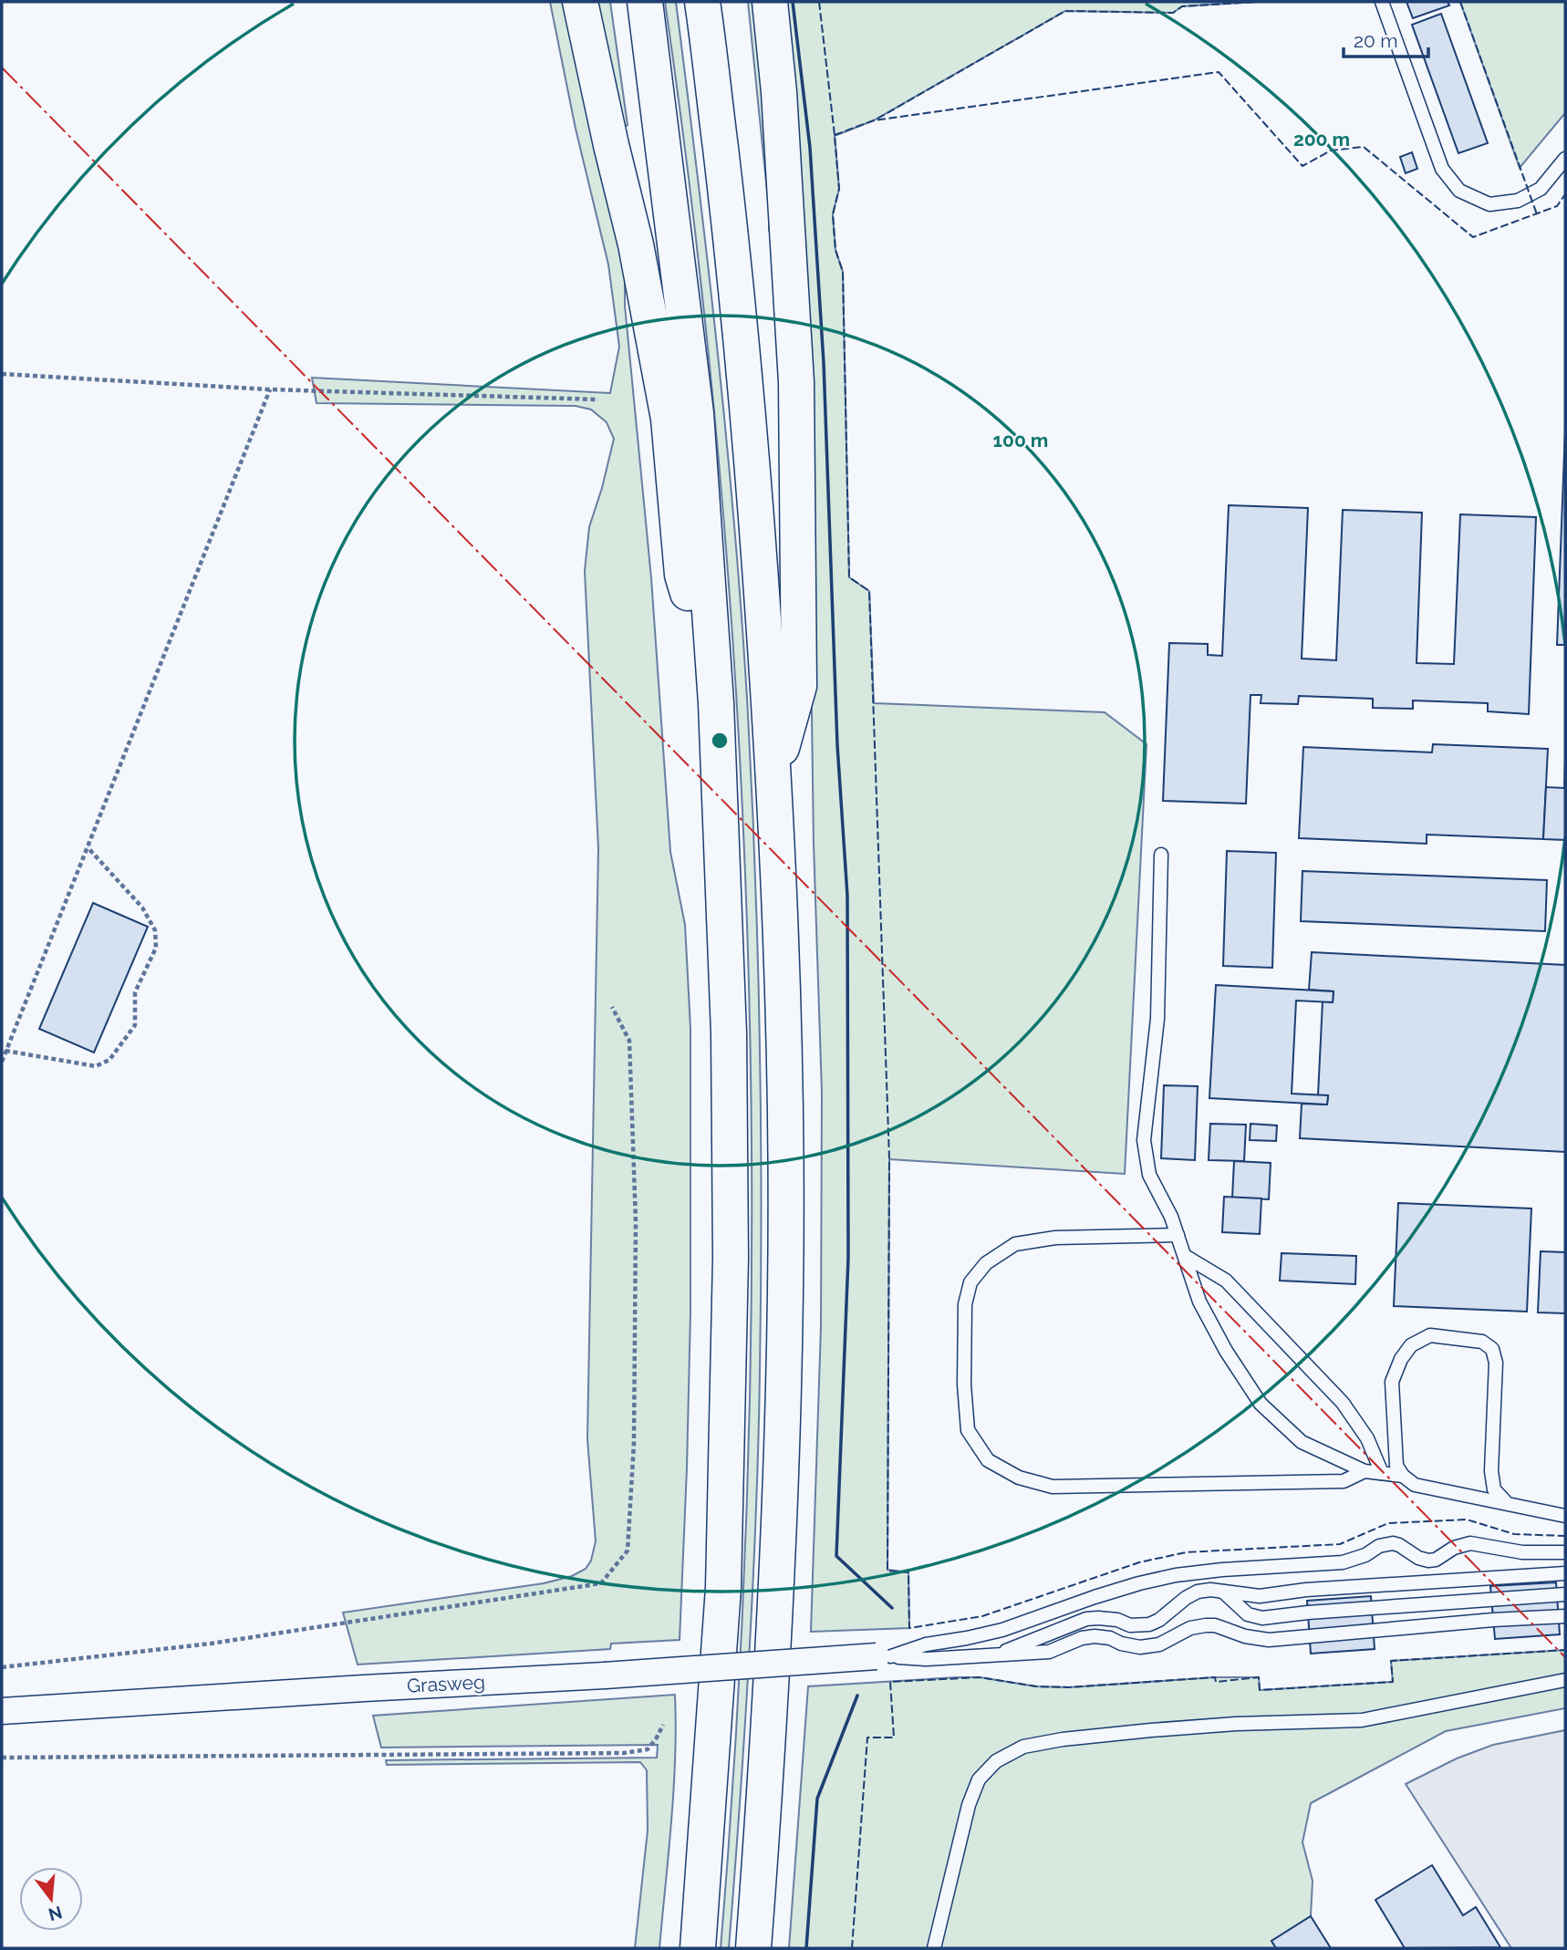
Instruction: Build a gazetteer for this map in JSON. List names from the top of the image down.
{
  "streets": {
    "street": ["Grasweg"]
  },
  "scale_bar": "20 m",
  "north": "bottom",
  "rings": ["200 m", "100 m"]
}
